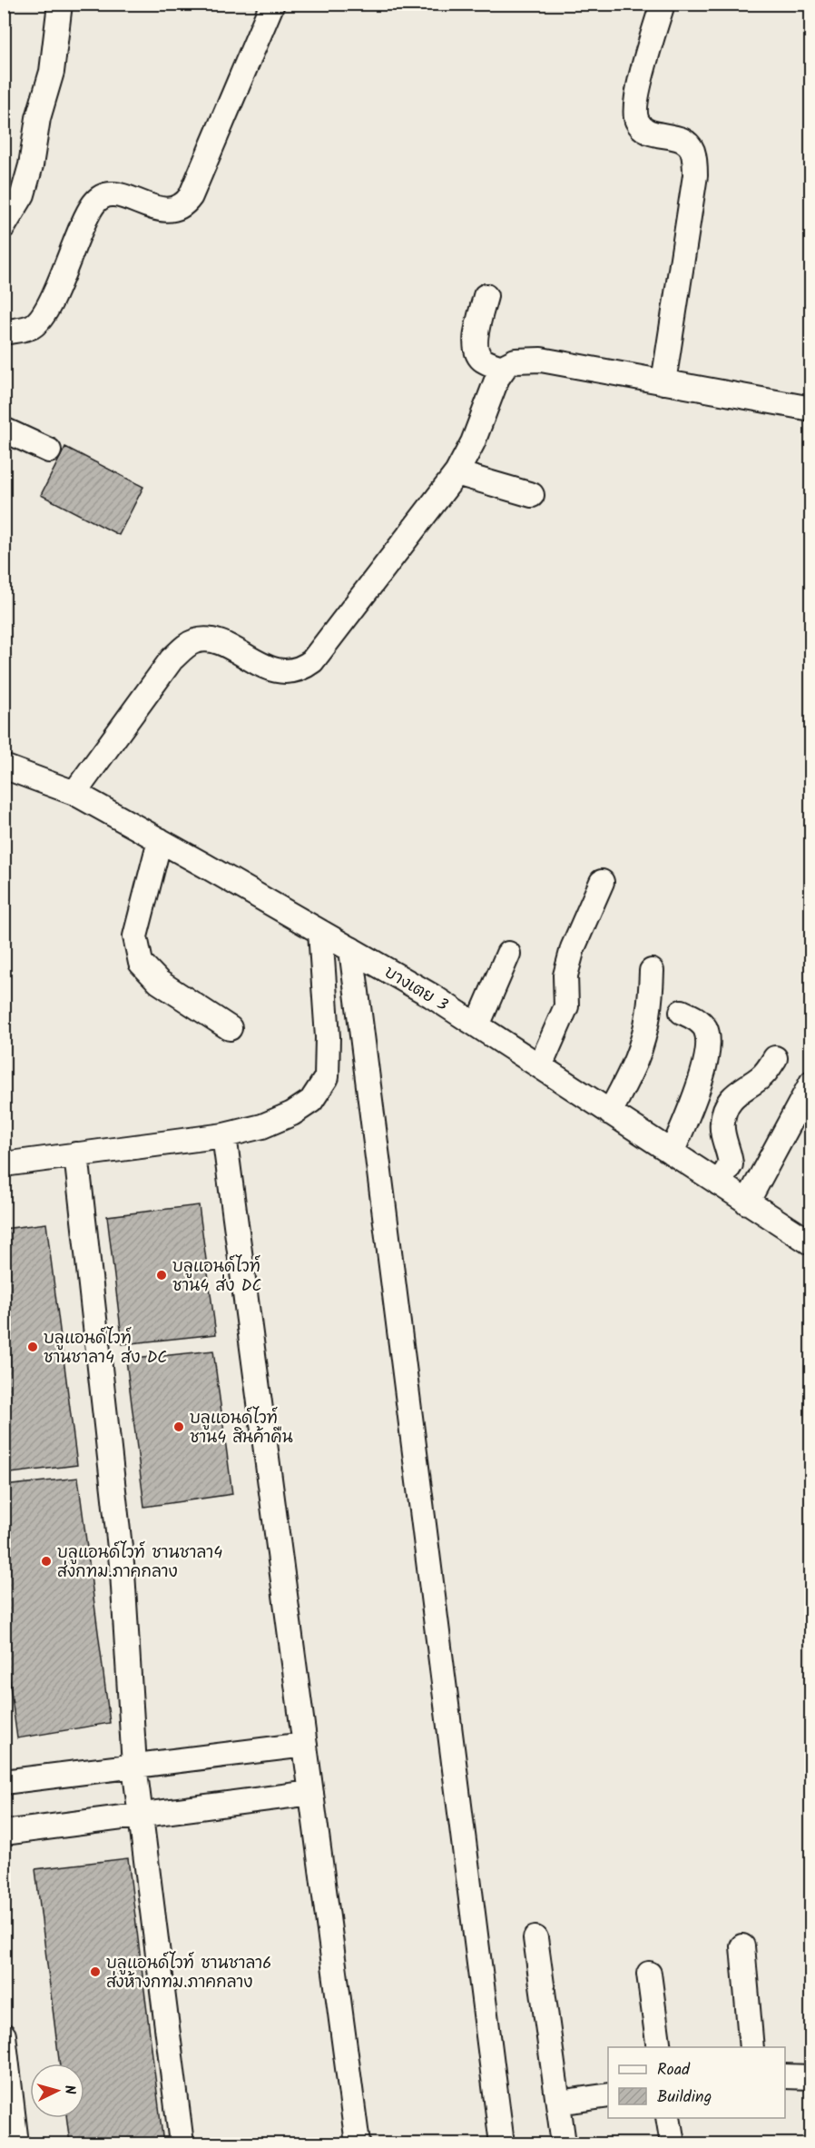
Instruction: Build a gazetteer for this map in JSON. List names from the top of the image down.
{
  "streets": {
    "street": ["บางเตย 3"]
  },
  "places": [
    "บลูแอนด์ไวท์ ชาน4 ส่ง DC",
    "บลูแอนด์ไวท์ ชานชาลา4 ส่ง DC",
    "บลูแอนด์ไวท์ ชาน4 สินค้าคืน",
    "บลูแอนด์ไวท์ ชานชาลา4 ส่งกทม.ภาคกลาง",
    "บลูแอนด์ไวท์ ชานชาลา6 ส่งห้างกทม.ภาคกลาง"
  ],
  "legend": ["Road", "Building"],
  "north": "right"
}
